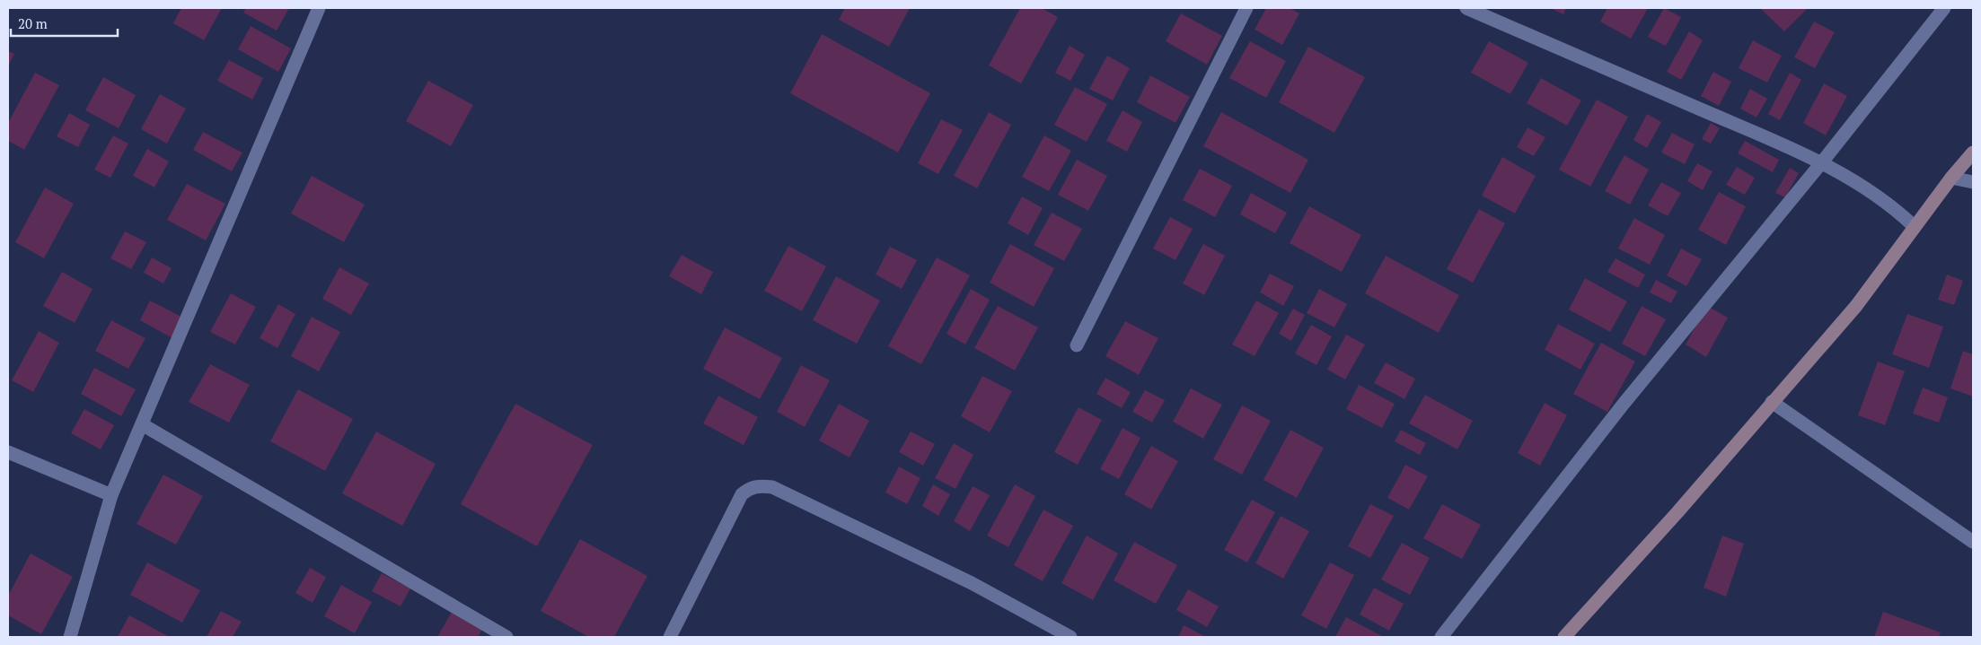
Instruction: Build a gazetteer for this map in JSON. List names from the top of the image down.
{
  "scale_bar": "20 m"
}
